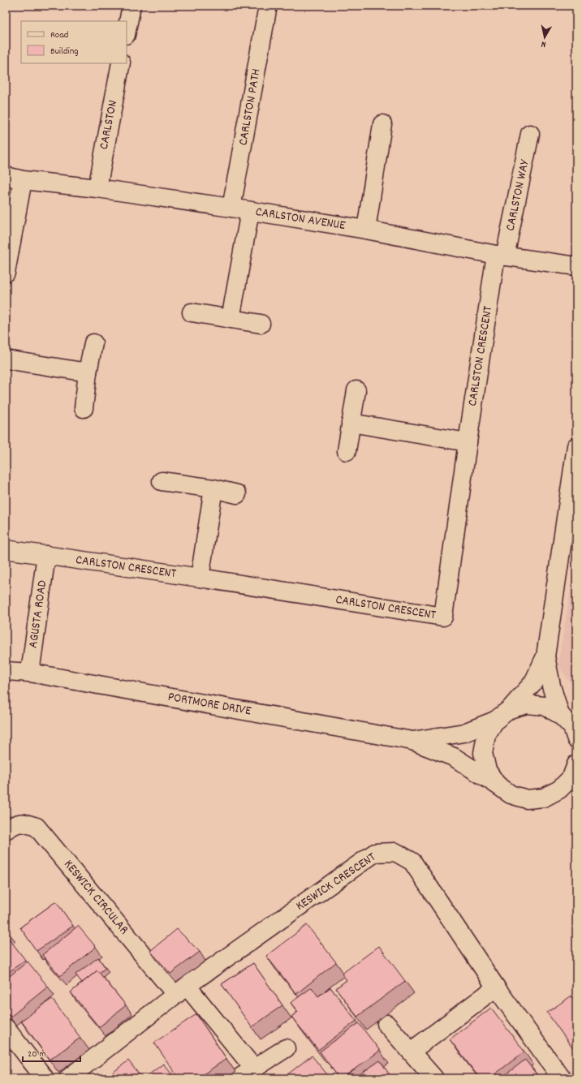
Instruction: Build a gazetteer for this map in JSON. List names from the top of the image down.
{
  "streets": {
    "street": [
      "CARLSTON PATH",
      "CARLSTON",
      "CARLSTON WAY",
      "CARLSTON AVENUE",
      "CARLSTON CRESCENT",
      "AGUSTA ROAD",
      "PORTMORE DRIVE",
      "KESWICK CRESCENT",
      "KESWICK CIRCULAR"
    ]
  },
  "crossings": [
    ["CARLSTON PATH", "CARLSTON AVENUE"],
    ["CARLSTON", "CARLSTON AVENUE"],
    ["CARLSTON WAY", "CARLSTON AVENUE"],
    ["CARLSTON WAY", "CARLSTON CRESCENT"],
    ["CARLSTON AVENUE", "CARLSTON CRESCENT"],
    ["CARLSTON CRESCENT", "AGUSTA ROAD"],
    ["AGUSTA ROAD", "PORTMORE DRIVE"],
    ["KESWICK CRESCENT", "KESWICK CIRCULAR"]
  ],
  "legend": ["Road", "Building"],
  "scale_bar": "20 m",
  "north": "bottom"
}
